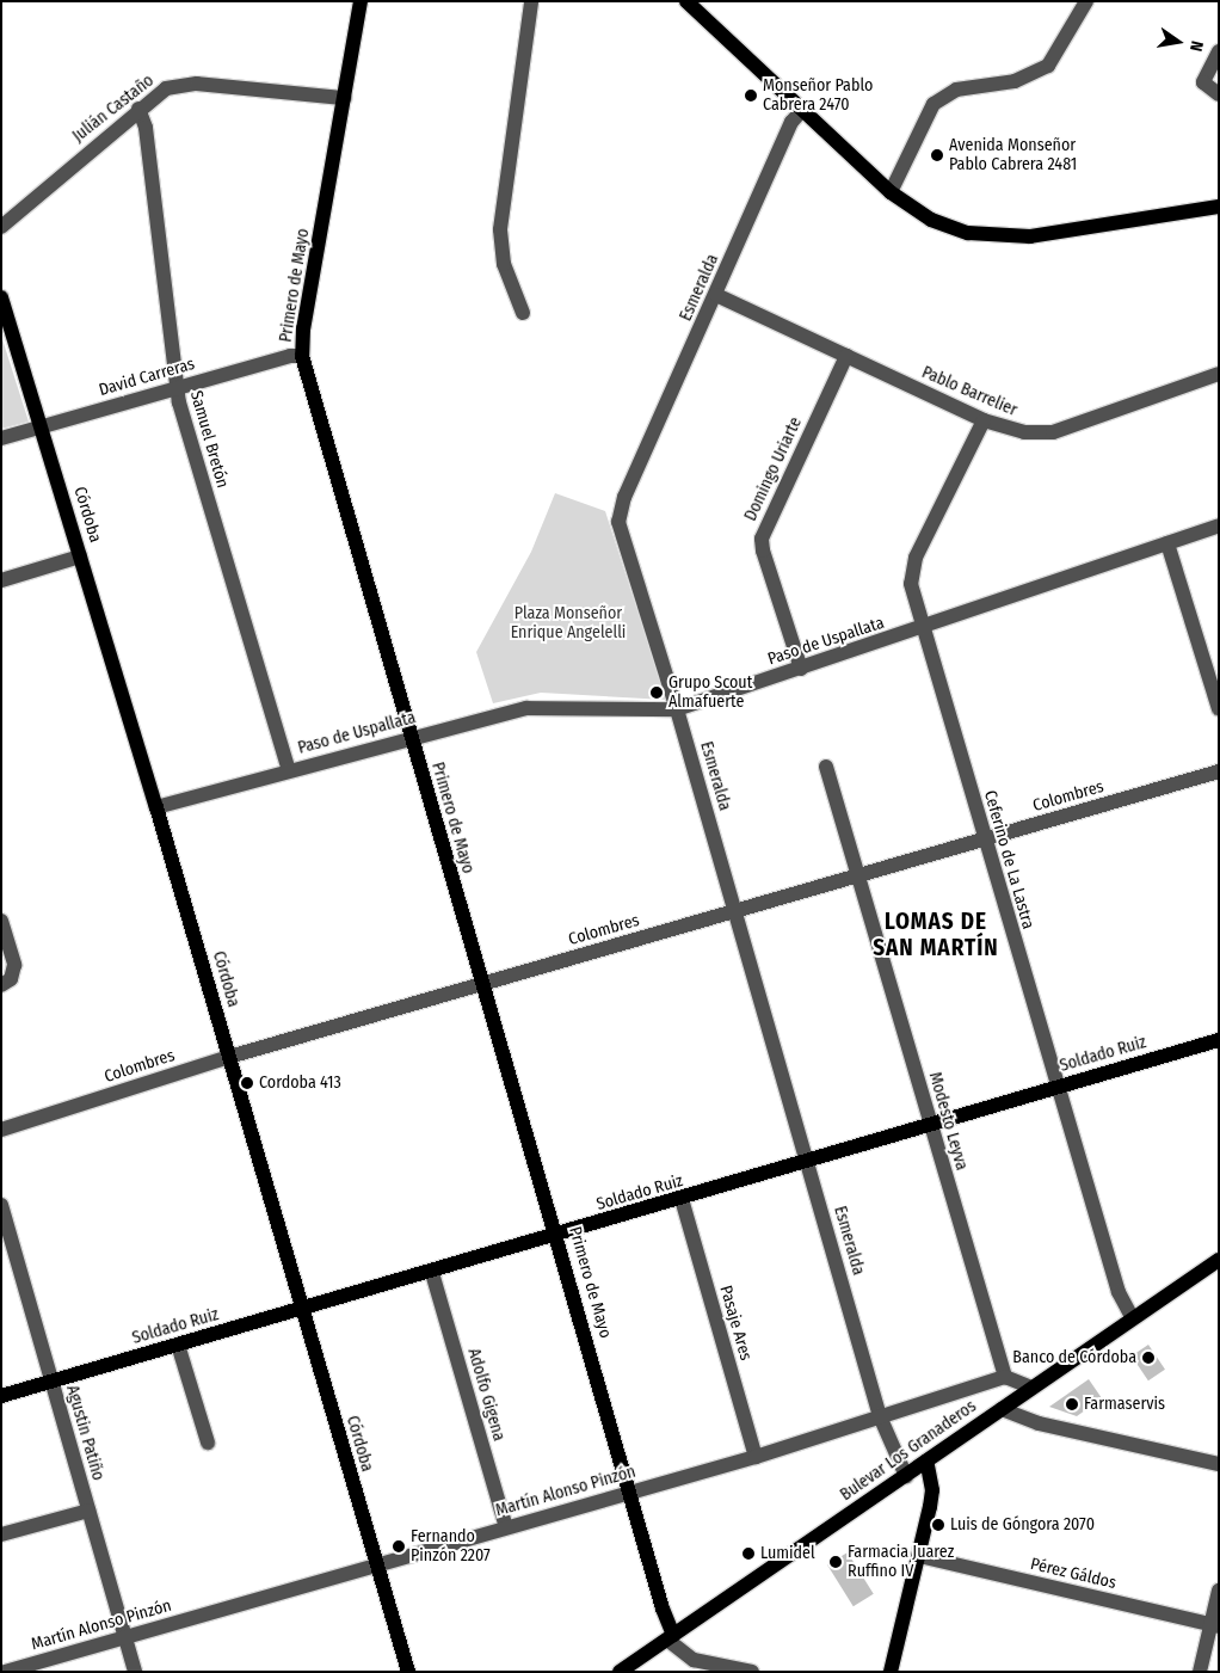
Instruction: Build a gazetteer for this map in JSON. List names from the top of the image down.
{
  "streets": {
    "main road": [
      "Primero de Mayo",
      "Córdoba",
      "Soldado Ruiz",
      "Bulevar Los Granaderos"
    ],
    "street": [
      "Julián Castaño",
      "Esmeralda",
      "David Carreras",
      "Pablo Barrelier",
      "Samuel Bretón",
      "Domingo Uriarte",
      "Paso de Uspallata",
      "Colombres",
      "Ceferino de La Lastra",
      "Modesto Leyva",
      "Pasaje Ares",
      "Adolfo Gigena",
      "Agustin Patiño",
      "Martín Alonso Pinzón",
      "Pérez Gáldos"
    ]
  },
  "crossings": [
    ["Julián Castaño", "Primero de Mayo"],
    ["Julián Castaño", "Samuel Bretón"],
    ["Primero de Mayo", "David Carreras"],
    ["Primero de Mayo", "Paso de Uspallata"],
    ["Primero de Mayo", "Colombres"],
    ["Primero de Mayo", "Soldado Ruiz"],
    ["Primero de Mayo", "Bulevar Los Granaderos"],
    ["Primero de Mayo", "Martín Alonso Pinzón"],
    ["Esmeralda", "Pablo Barrelier"],
    ["Esmeralda", "Paso de Uspallata"],
    ["Esmeralda", "Colombres"],
    ["Esmeralda", "Soldado Ruiz"],
    ["Esmeralda", "Bulevar Los Granaderos"],
    ["Esmeralda", "Martín Alonso Pinzón"],
    ["David Carreras", "Samuel Bretón"],
    ["David Carreras", "Córdoba"],
    ["Pablo Barrelier", "Domingo Uriarte"],
    ["Pablo Barrelier", "Ceferino de La Lastra"],
    ["Samuel Bretón", "Paso de Uspallata"],
    ["Domingo Uriarte", "Paso de Uspallata"],
    ["Córdoba", "Paso de Uspallata"],
    ["Córdoba", "Colombres"],
    ["Córdoba", "Soldado Ruiz"],
    ["Córdoba", "Martín Alonso Pinzón"],
    ["Paso de Uspallata", "Ceferino de La Lastra"],
    ["Colombres", "Ceferino de La Lastra"],
    ["Colombres", "Modesto Leyva"],
    ["Ceferino de La Lastra", "Soldado Ruiz"],
    ["Ceferino de La Lastra", "Bulevar Los Granaderos"],
    ["Soldado Ruiz", "Modesto Leyva"],
    ["Soldado Ruiz", "Pasaje Ares"],
    ["Soldado Ruiz", "Adolfo Gigena"],
    ["Soldado Ruiz", "Agustin Patiño"],
    ["Modesto Leyva", "Martín Alonso Pinzón"],
    ["Pasaje Ares", "Martín Alonso Pinzón"],
    ["Adolfo Gigena", "Martín Alonso Pinzón"],
    ["Agustin Patiño", "Martín Alonso Pinzón"]
  ],
  "districts": ["LOMAS DE SAN MARTÍN"],
  "parks": ["Plaza Monseñor Enrique Angelelli"],
  "places": [
    "Monseñor Pablo Cabrera 2470",
    "Avenida Monseñor Pablo Cabrera 2481",
    "Grupo Scout Almafuerte",
    "Cordoba 413",
    "Banco de Córdoba",
    "Farmaservis",
    "Luis de Góngora 2070",
    "Fernando Pinzón 2207",
    "Lumidel",
    "Farmacia Juarez Ruffino IV"
  ],
  "north": "right"
}
